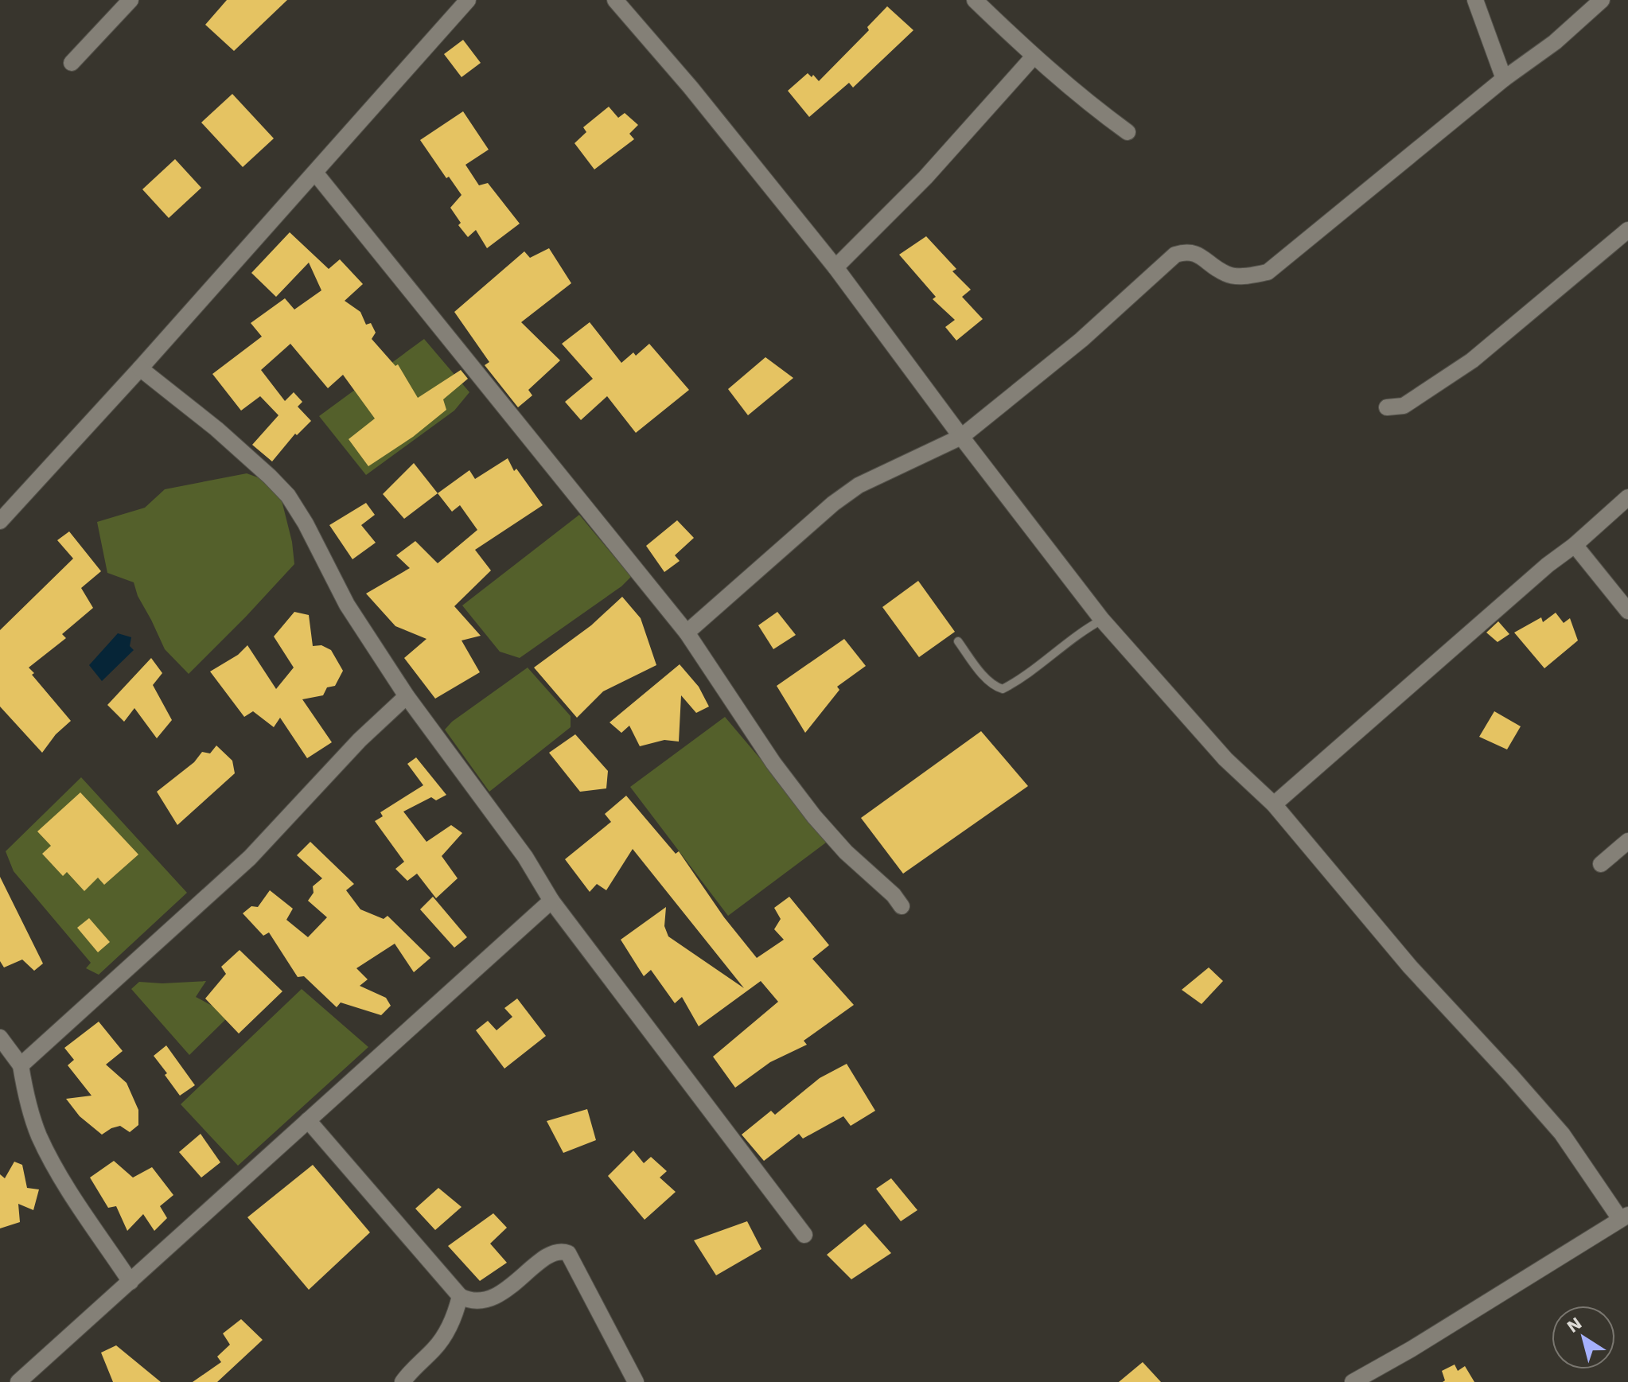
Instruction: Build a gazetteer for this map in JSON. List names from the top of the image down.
{
  "north": "top left"
}
